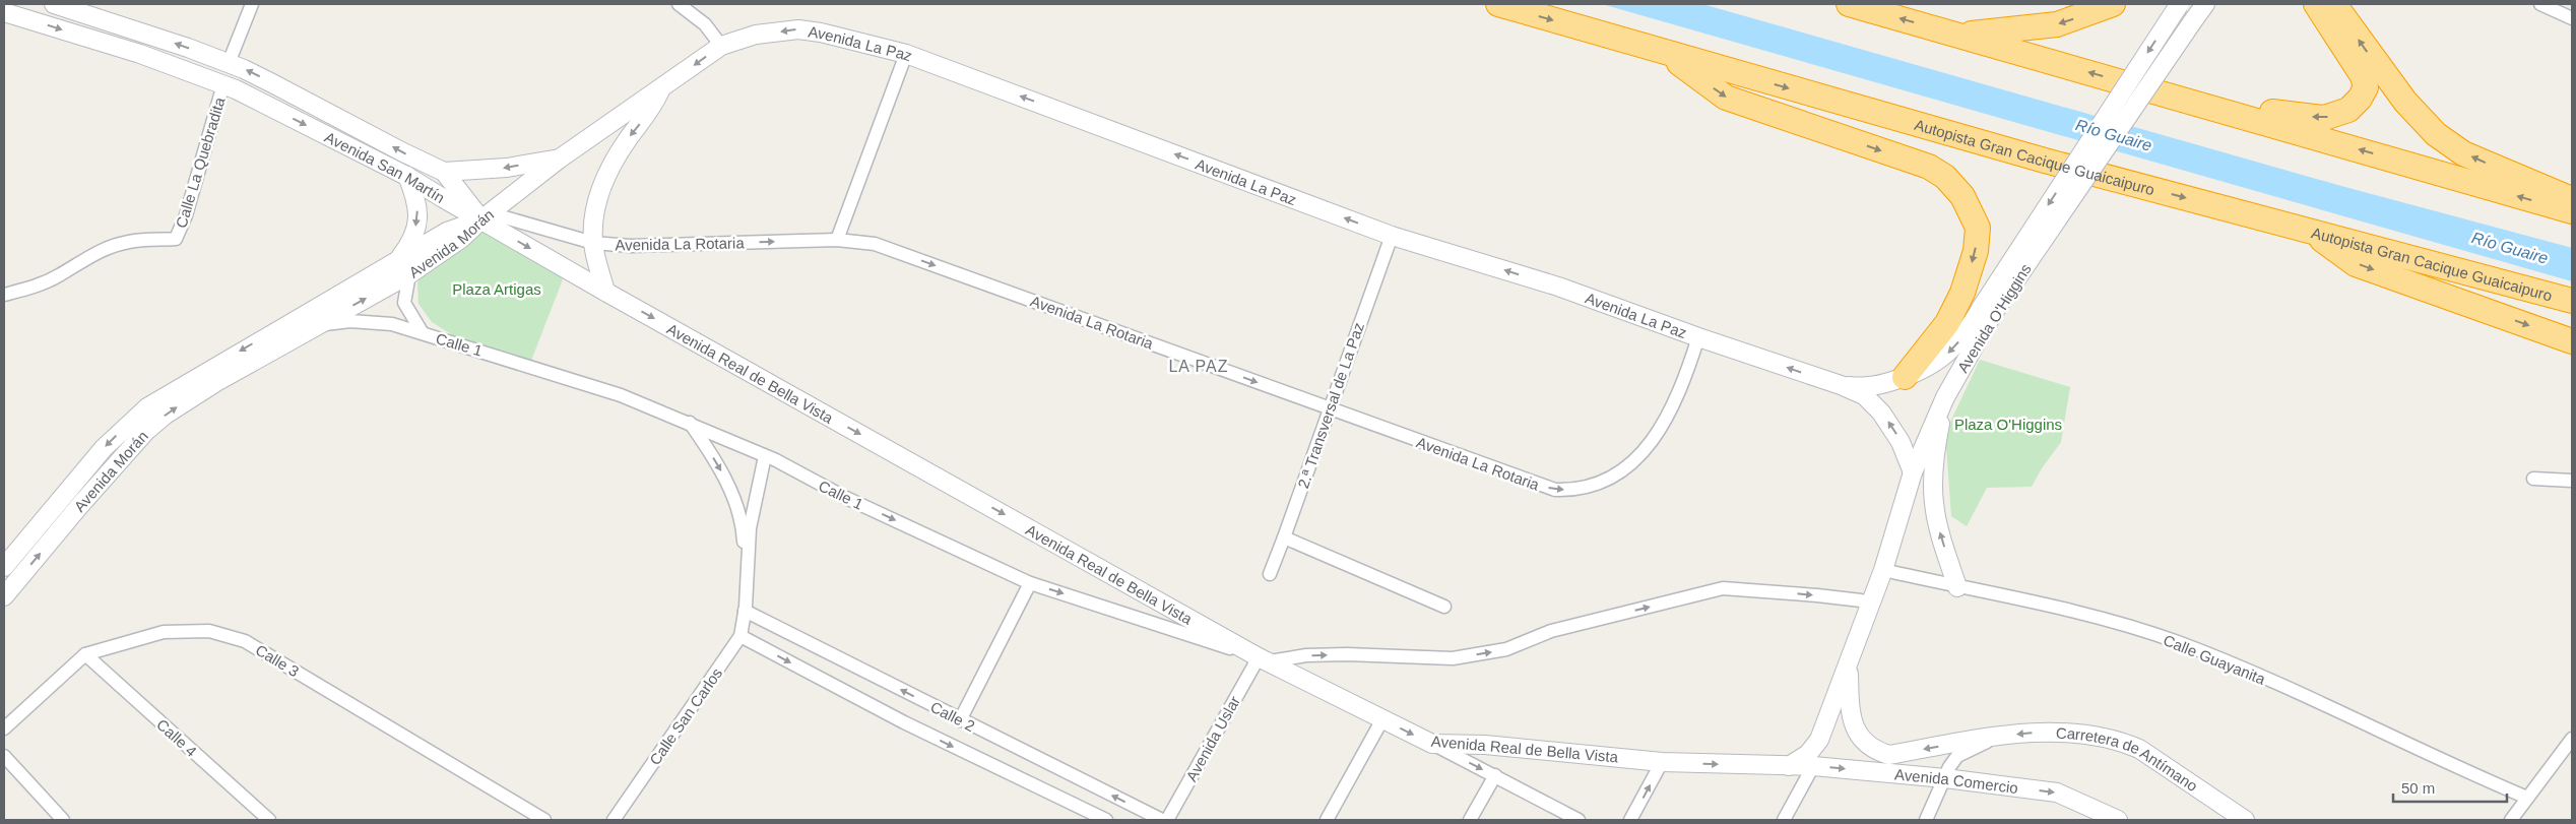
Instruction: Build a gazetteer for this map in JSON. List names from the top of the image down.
{
  "streets": {
    "highway": ["Autopista Gran Cacique Guaicaipuro"],
    "main road": [
      "Avenida La Paz",
      "Avenida San Martín",
      "Avenida Morán",
      "Avenida O'Higgins",
      "Avenida Real de Bella Vista",
      "Carretera de Antímano",
      "Avenida Comercio"
    ],
    "street": [
      "Calle La Quebradita",
      "Avenida La Rotaria",
      "Calle 1",
      "2.ª Transversal de La Paz",
      "Calle Guayanita",
      "Calle 3",
      "Calle San Carlos",
      "Calle 2",
      "Calle 4",
      "Avenida Uslar"
    ]
  },
  "crossings": [
    ["Avenida La Paz", "Avenida San Martín"],
    ["Avenida La Paz", "Avenida La Rotaria"],
    ["Avenida La Paz", "Avenida Morán"],
    ["Avenida La Paz", "Avenida O'Higgins"],
    ["Avenida La Paz", "Avenida Real de Bella Vista"],
    ["Avenida La Paz", "2.ª Transversal de La Paz"],
    ["Calle La Quebradita", "Avenida San Martín"],
    ["Avenida San Martín", "Avenida La Rotaria"],
    ["Avenida San Martín", "Avenida Morán"],
    ["Avenida San Martín", "Avenida Real de Bella Vista"],
    ["Avenida La Rotaria", "Avenida Morán"],
    ["Avenida La Rotaria", "Avenida Real de Bella Vista"],
    ["Avenida La Rotaria", "2.ª Transversal de La Paz"],
    ["Avenida Morán", "Calle 1"],
    ["Avenida Morán", "Avenida Real de Bella Vista"],
    ["Avenida O'Higgins", "Avenida Real de Bella Vista"],
    ["Avenida O'Higgins", "Calle Guayanita"],
    ["Avenida O'Higgins", "Carretera de Antímano"],
    ["Avenida O'Higgins", "Avenida Comercio"],
    ["Calle 1", "Avenida Real de Bella Vista"],
    ["Calle 1", "Calle San Carlos"],
    ["Calle 1", "Avenida Uslar"],
    ["Avenida Real de Bella Vista", "Avenida Uslar"],
    ["Avenida Real de Bella Vista", "Avenida Comercio"],
    ["Calle 3", "Calle 4"],
    ["Calle San Carlos", "Calle 2"]
  ],
  "one_way": [
    "Avenida La Paz",
    "Avenida La Rotaria",
    "Calle 1",
    "Avenida Real de Bella Vista",
    "Carretera de Antímano",
    "Avenida Comercio"
  ],
  "districts": ["LA PAZ"],
  "water": ["Río Guaire"],
  "parks": ["Plaza Artigas", "Plaza O'Higgins"],
  "scale_bar": "50 m"
}
